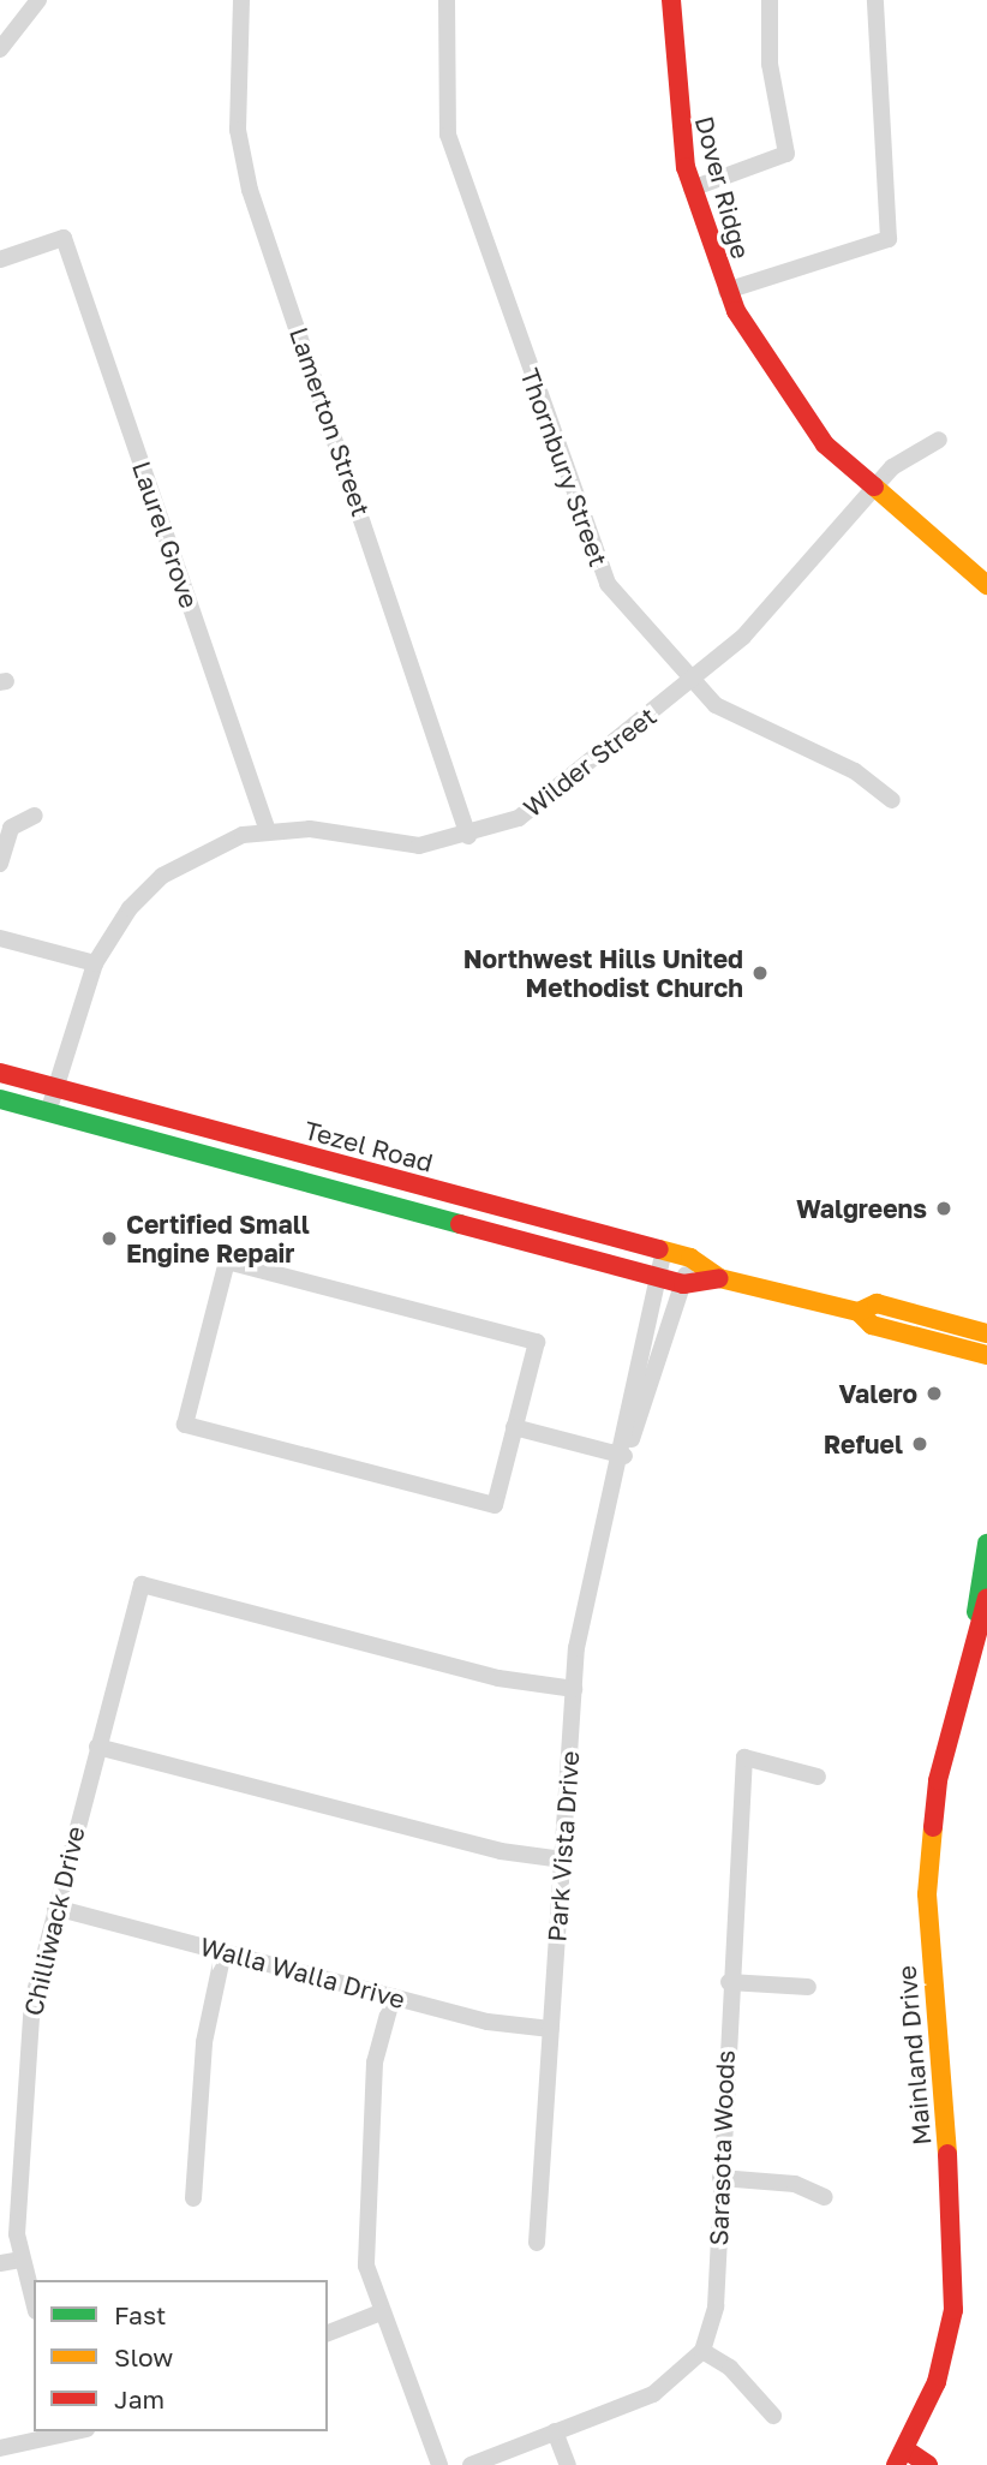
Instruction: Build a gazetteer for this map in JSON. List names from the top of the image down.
{
  "streets": {
    "main road": ["Dover Ridge", "Tezel Road", "Mainland Drive"],
    "street": [
      "Lamerton Street",
      "Thornbury Street",
      "Laurel Grove",
      "Wilder Street",
      "Park Vista Drive",
      "Chilliwack Drive",
      "Walla Walla Drive",
      "Sarasota Woods"
    ]
  },
  "crossings": [
    ["Dover Ridge", "Wilder Street"],
    ["Lamerton Street", "Wilder Street"],
    ["Thornbury Street", "Wilder Street"],
    ["Laurel Grove", "Wilder Street"],
    ["Wilder Street", "Tezel Road"],
    ["Tezel Road", "Park Vista Drive"],
    ["Park Vista Drive", "Chilliwack Drive"],
    ["Park Vista Drive", "Walla Walla Drive"],
    ["Chilliwack Drive", "Walla Walla Drive"]
  ],
  "places": [
    "Northwest Hills United Methodist Church",
    "Walgreens",
    "Certified Small Engine Repair",
    "Valero",
    "Refuel"
  ],
  "legend": ["Fast", "Slow", "Jam"]
}
